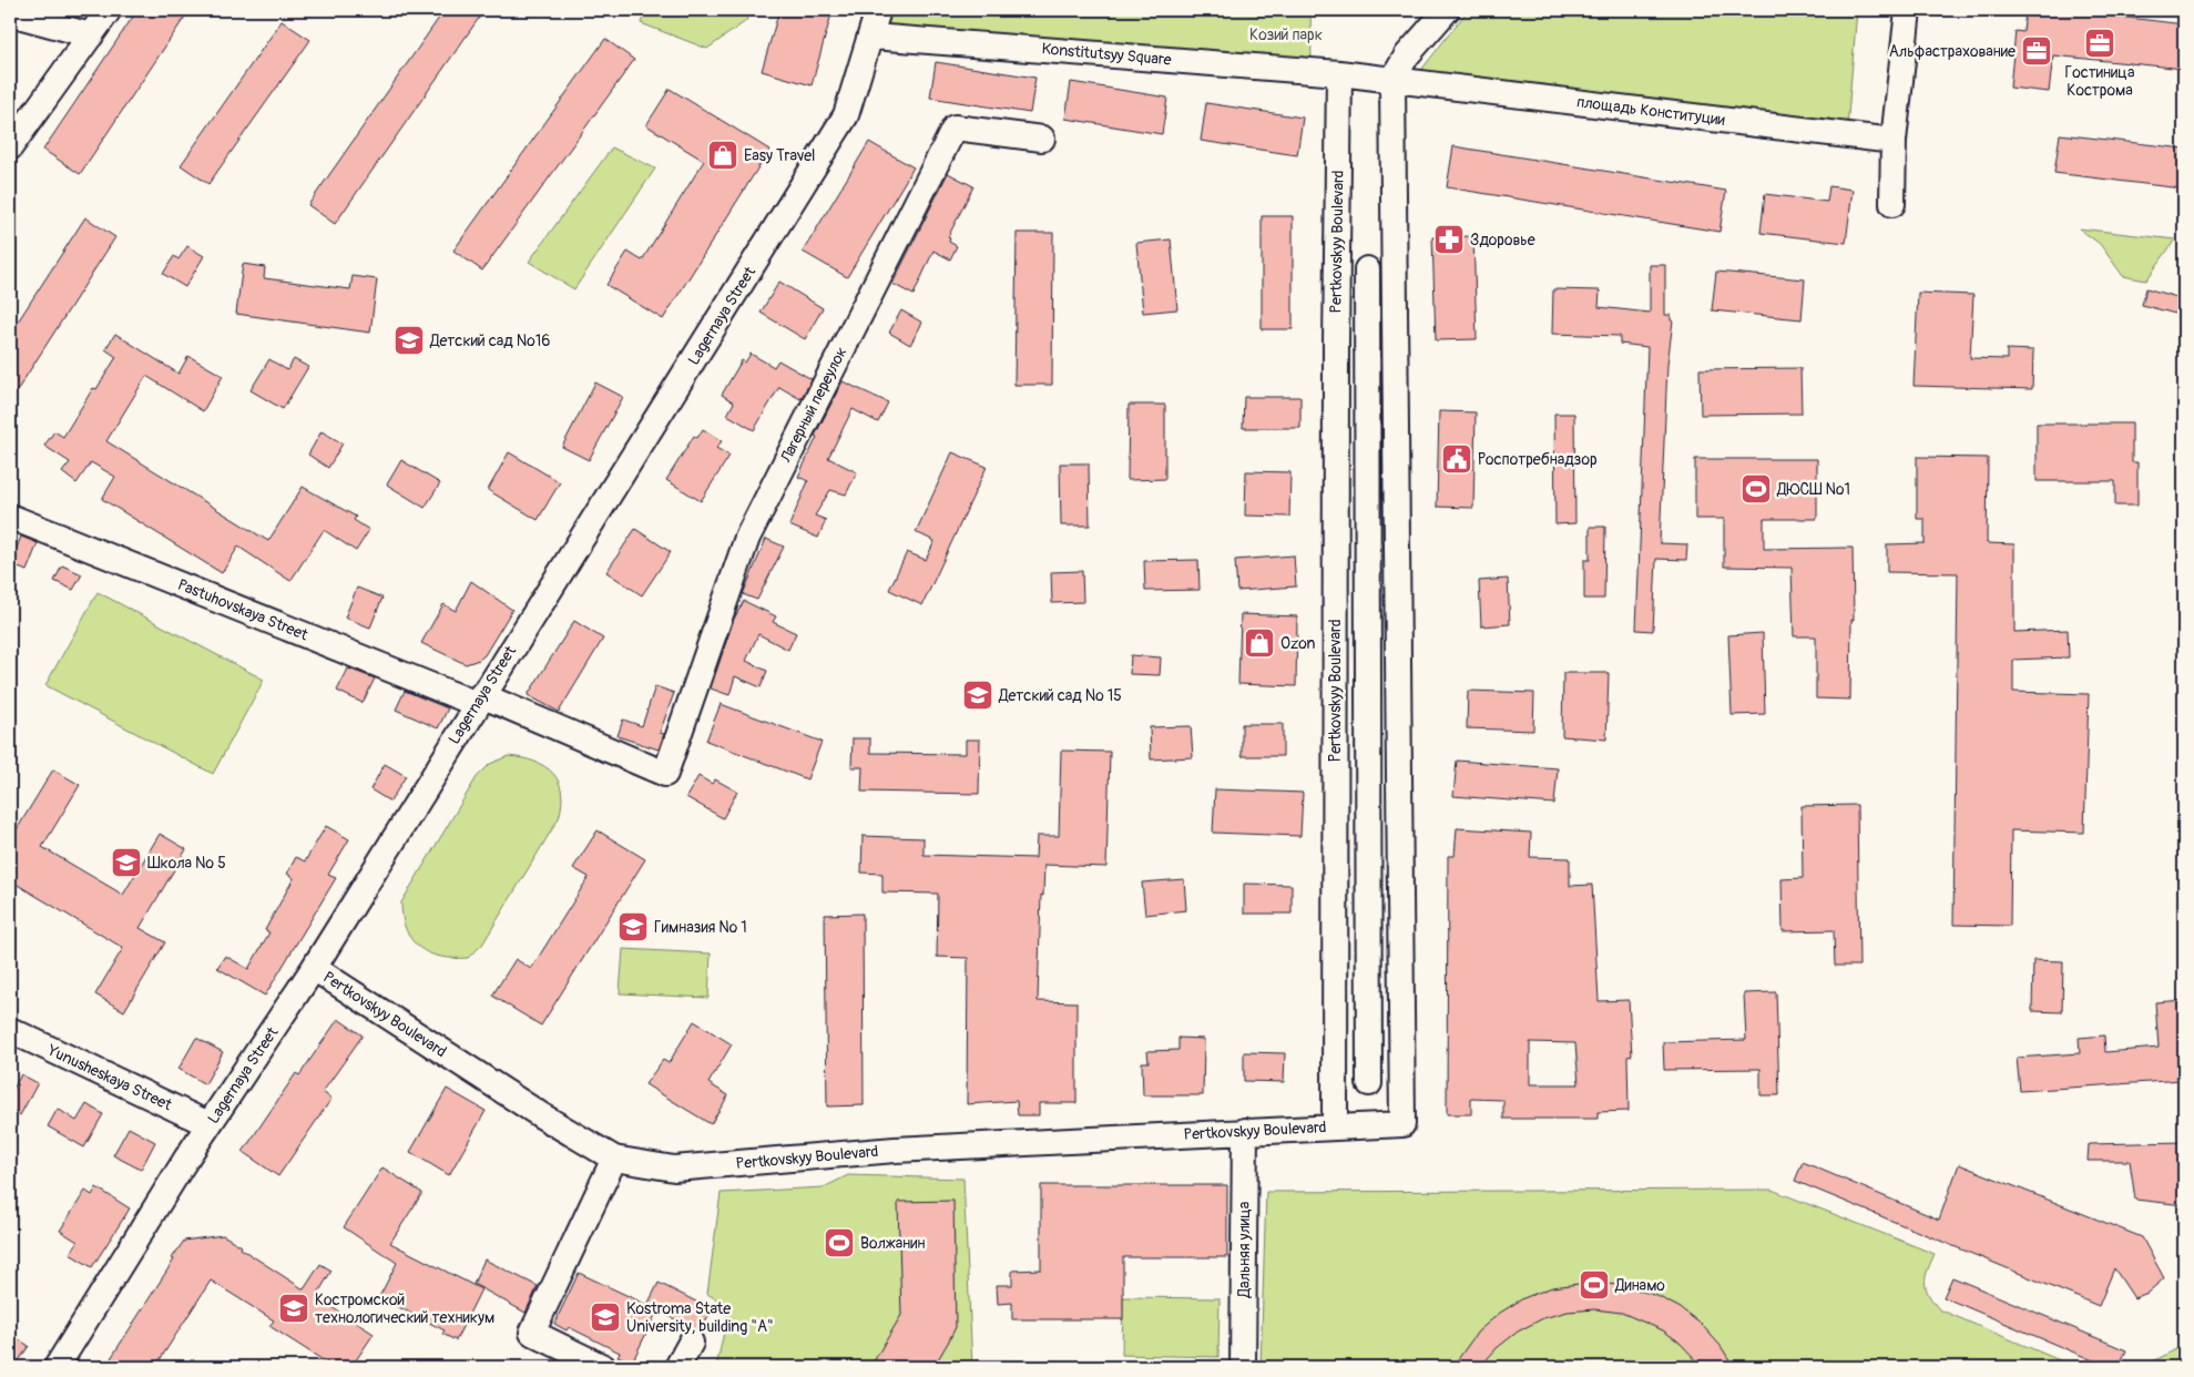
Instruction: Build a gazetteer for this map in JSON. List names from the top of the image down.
{
  "streets": {
    "street": [
      "Konstitutsyy Square",
      "площадь Конституции",
      "Pertkovskyy Boulevard",
      "Lagernaya Street",
      "Лагерный переулок",
      "Pastuhovskaya Street",
      "Yunusheskaya Street",
      "Дальняя улица"
    ]
  },
  "crossings": [
    ["Konstitutsyy Square", "площадь Конституции"],
    ["Konstitutsyy Square", "Pertkovskyy Boulevard"],
    ["Konstitutsyy Square", "Lagernaya Street"],
    ["Pertkovskyy Boulevard", "Lagernaya Street"],
    ["Pertkovskyy Boulevard", "Дальняя улица"],
    ["Lagernaya Street", "Pastuhovskaya Street"],
    ["Lagernaya Street", "Yunusheskaya Street"],
    ["Лагерный переулок", "Pastuhovskaya Street"]
  ],
  "parks": ["Козий парк"],
  "places": {
    "office": ["Гостиница Кострома", "Альфастрахование"],
    "shop": ["Easy Travel", "Ozon"],
    "pharmacy": ["Здоровье"],
    "school or university": [
      "Детский сад №16",
      "Детский сад № 15",
      "Школа № 5",
      "Гимназия № 1",
      "Костромской технологический техникум",
      "Kostroma State University, building \"A\""
    ],
    "public building": ["Роспотребнадзор"],
    "sports": ["ДЮСШ №1", "Волжанин", "Динамо"]
  }
}
